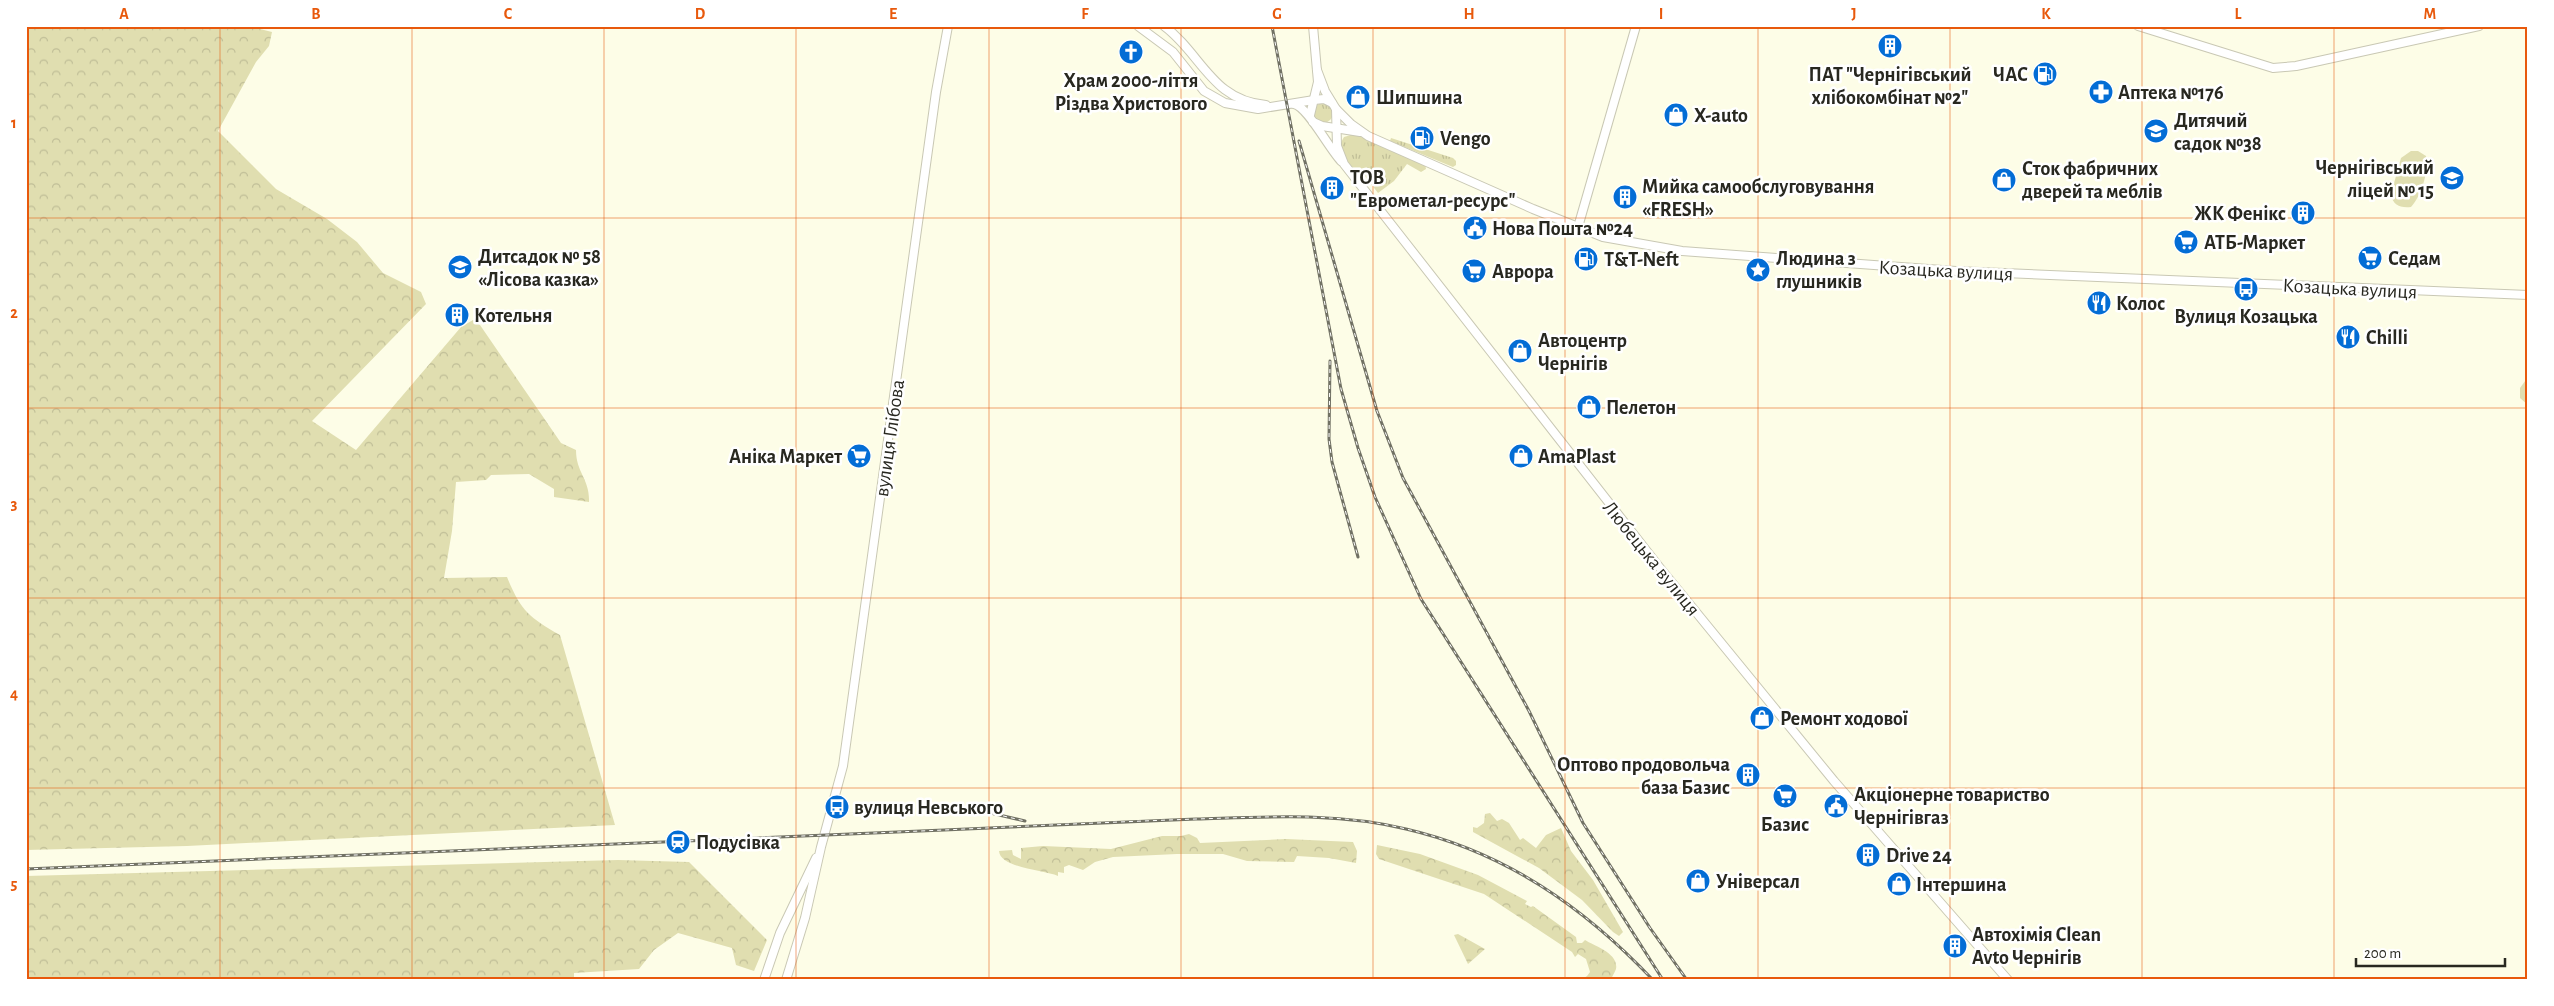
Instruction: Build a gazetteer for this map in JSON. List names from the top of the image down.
{
  "streets": {
    "main road": ["Козацька вулиця", "вулиця Глібова", "Любецька вулиця"]
  },
  "crossings": [
    ["Козацька вулиця", "Любецька вулиця"]
  ],
  "places": {
    "building": [
      "ПАТ \"Чернігівський хлібокомбінат №2\"",
      "ТОВ \"Еврометал-ресурс\"",
      "Мийка самообслуговування «FRESH»",
      "ЖК Фенікс",
      "Котельня",
      "Оптово продовольча база Базис",
      "Drive 24",
      "Автохімія Clean Avto Чернігів"
    ],
    "church": ["Храм 2000-ліття Різдва Христового"],
    "fuel station": ["ЧАС", "Vengo", "T&T-Neft"],
    "pharmacy": ["Аптека №176"],
    "shop": [
      "Шипшина",
      "X-auto",
      "Сток фабричних дверей та меблів",
      "Автоцентр Чернігів",
      "Пелетон",
      "AmaPlast",
      "Ремонт ходової",
      "Універсал",
      "Інтершина"
    ],
    "school or university": ["Дитячий садок №38", "Чернігівський ліцей № 15", "Дитсадок № 58 «Лісова казка»"],
    "public building": ["Нова Пошта №24", "Акціонерне товариство Чернігівгаз"],
    "supermarket": [
      "АТБ-Маркет",
      "Седам",
      "Аврора",
      "Аніка Маркет",
      "Базис"
    ],
    "place": ["Людина з глушників"],
    "bus stop": ["Вулиця Козацька", "вулиця Невського"],
    "restaurant": ["Колос", "Chilli"],
    "station": ["Подусівка"]
  },
  "scale_bar": "200 m",
  "grid": {
    "columns": [
      "A",
      "B",
      "C",
      "D",
      "E",
      "F",
      "G",
      "H",
      "I",
      "J",
      "K",
      "L",
      "M"
    ],
    "rows": [
      "1",
      "2",
      "3",
      "4",
      "5"
    ]
  }
}
